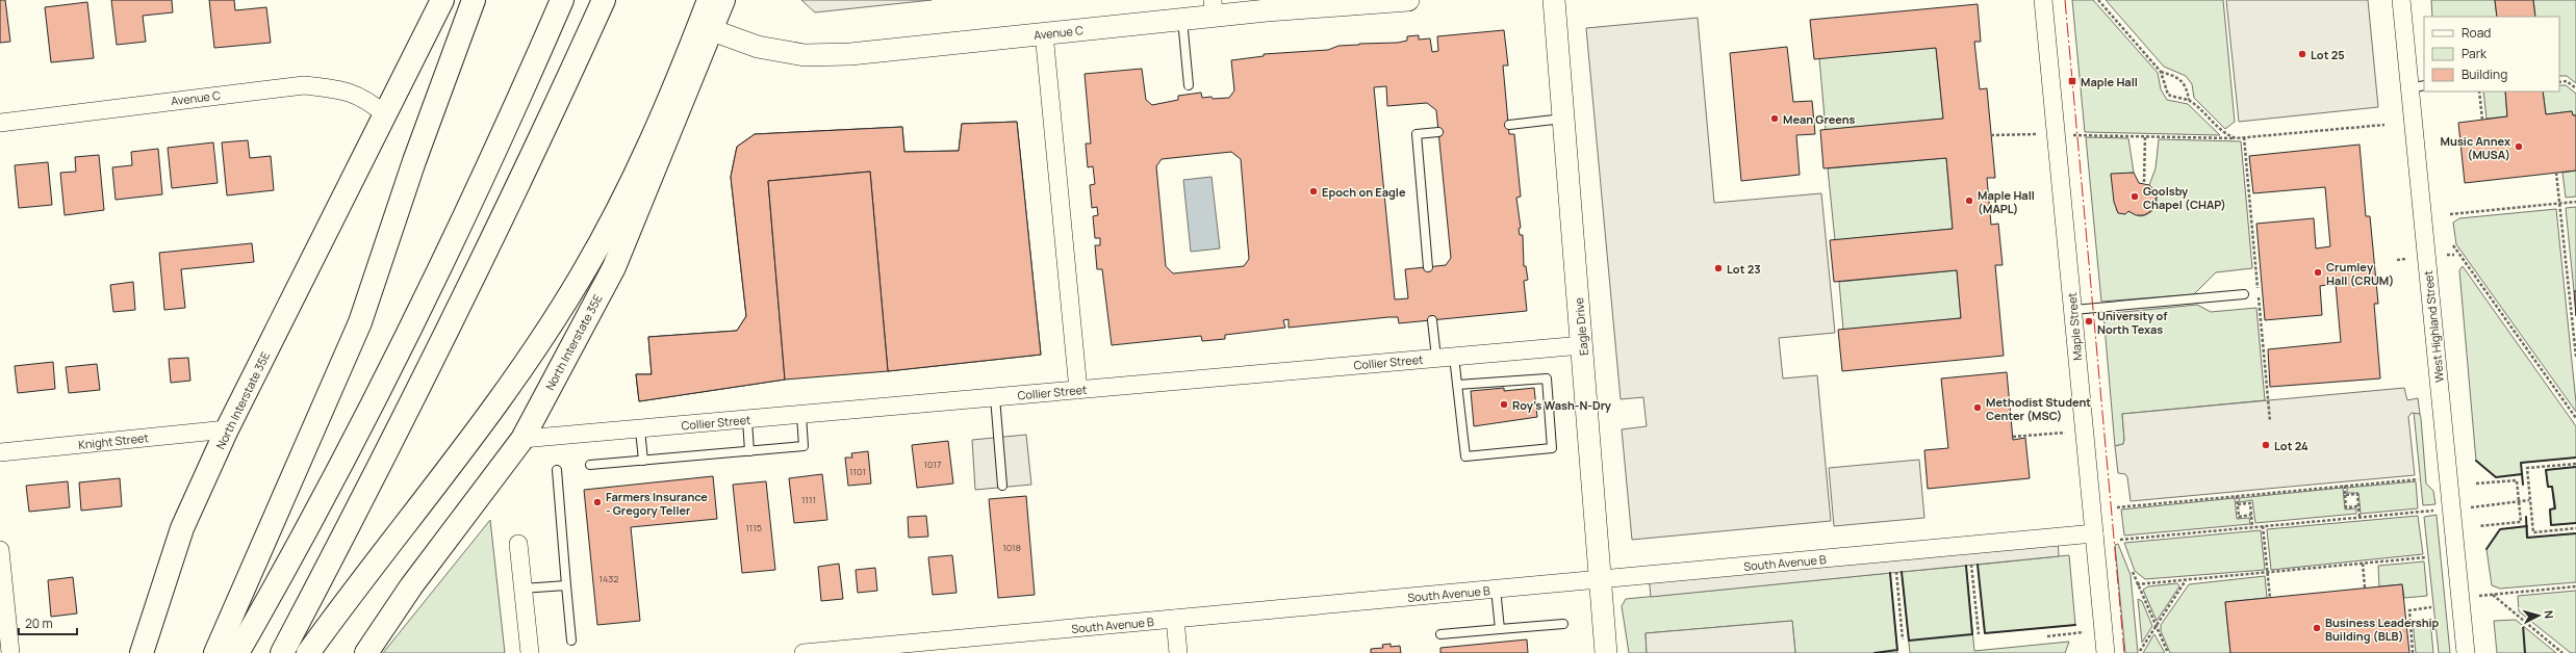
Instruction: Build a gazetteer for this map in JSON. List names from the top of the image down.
{
  "streets": {
    "main road": ["North Interstate 35E"],
    "street": [
      "Avenue C",
      "Eagle Drive",
      "Maple Street",
      "West Highland Street",
      "Collier Street",
      "Knight Street",
      "South Avenue B"
    ]
  },
  "crossings": [
    ["Avenue C", "North Interstate 35E"],
    ["Eagle Drive", "Collier Street"],
    ["Eagle Drive", "South Avenue B"],
    ["Maple Street", "South Avenue B"],
    ["North Interstate 35E", "Collier Street"],
    ["North Interstate 35E", "Knight Street"]
  ],
  "places": {
    "other": [
      "Lot 25",
      "Mean Greens",
      "Music Annex (MUSA)",
      "Epoch on Eagle",
      "Goolsby Chapel (CHAP)",
      "Maple Hall (MAPL)",
      "Lot 23",
      "Crumley Hall (CRUM)",
      "University of North Texas",
      "Roy's Wash-N-Dry",
      "Methodist Student Center (MSC)",
      "Lot 24",
      "Farmers Insurance - Gregory Teller",
      "Business Leadership Building (BLB)"
    ],
    "transit": ["Maple Hall"]
  },
  "house_numbers": [
    "1017",
    "1101",
    "1111",
    "1115",
    "1018",
    "1432"
  ],
  "legend": ["Road", "Park", "Building"],
  "scale_bar": "20 m",
  "north": "right"
}
